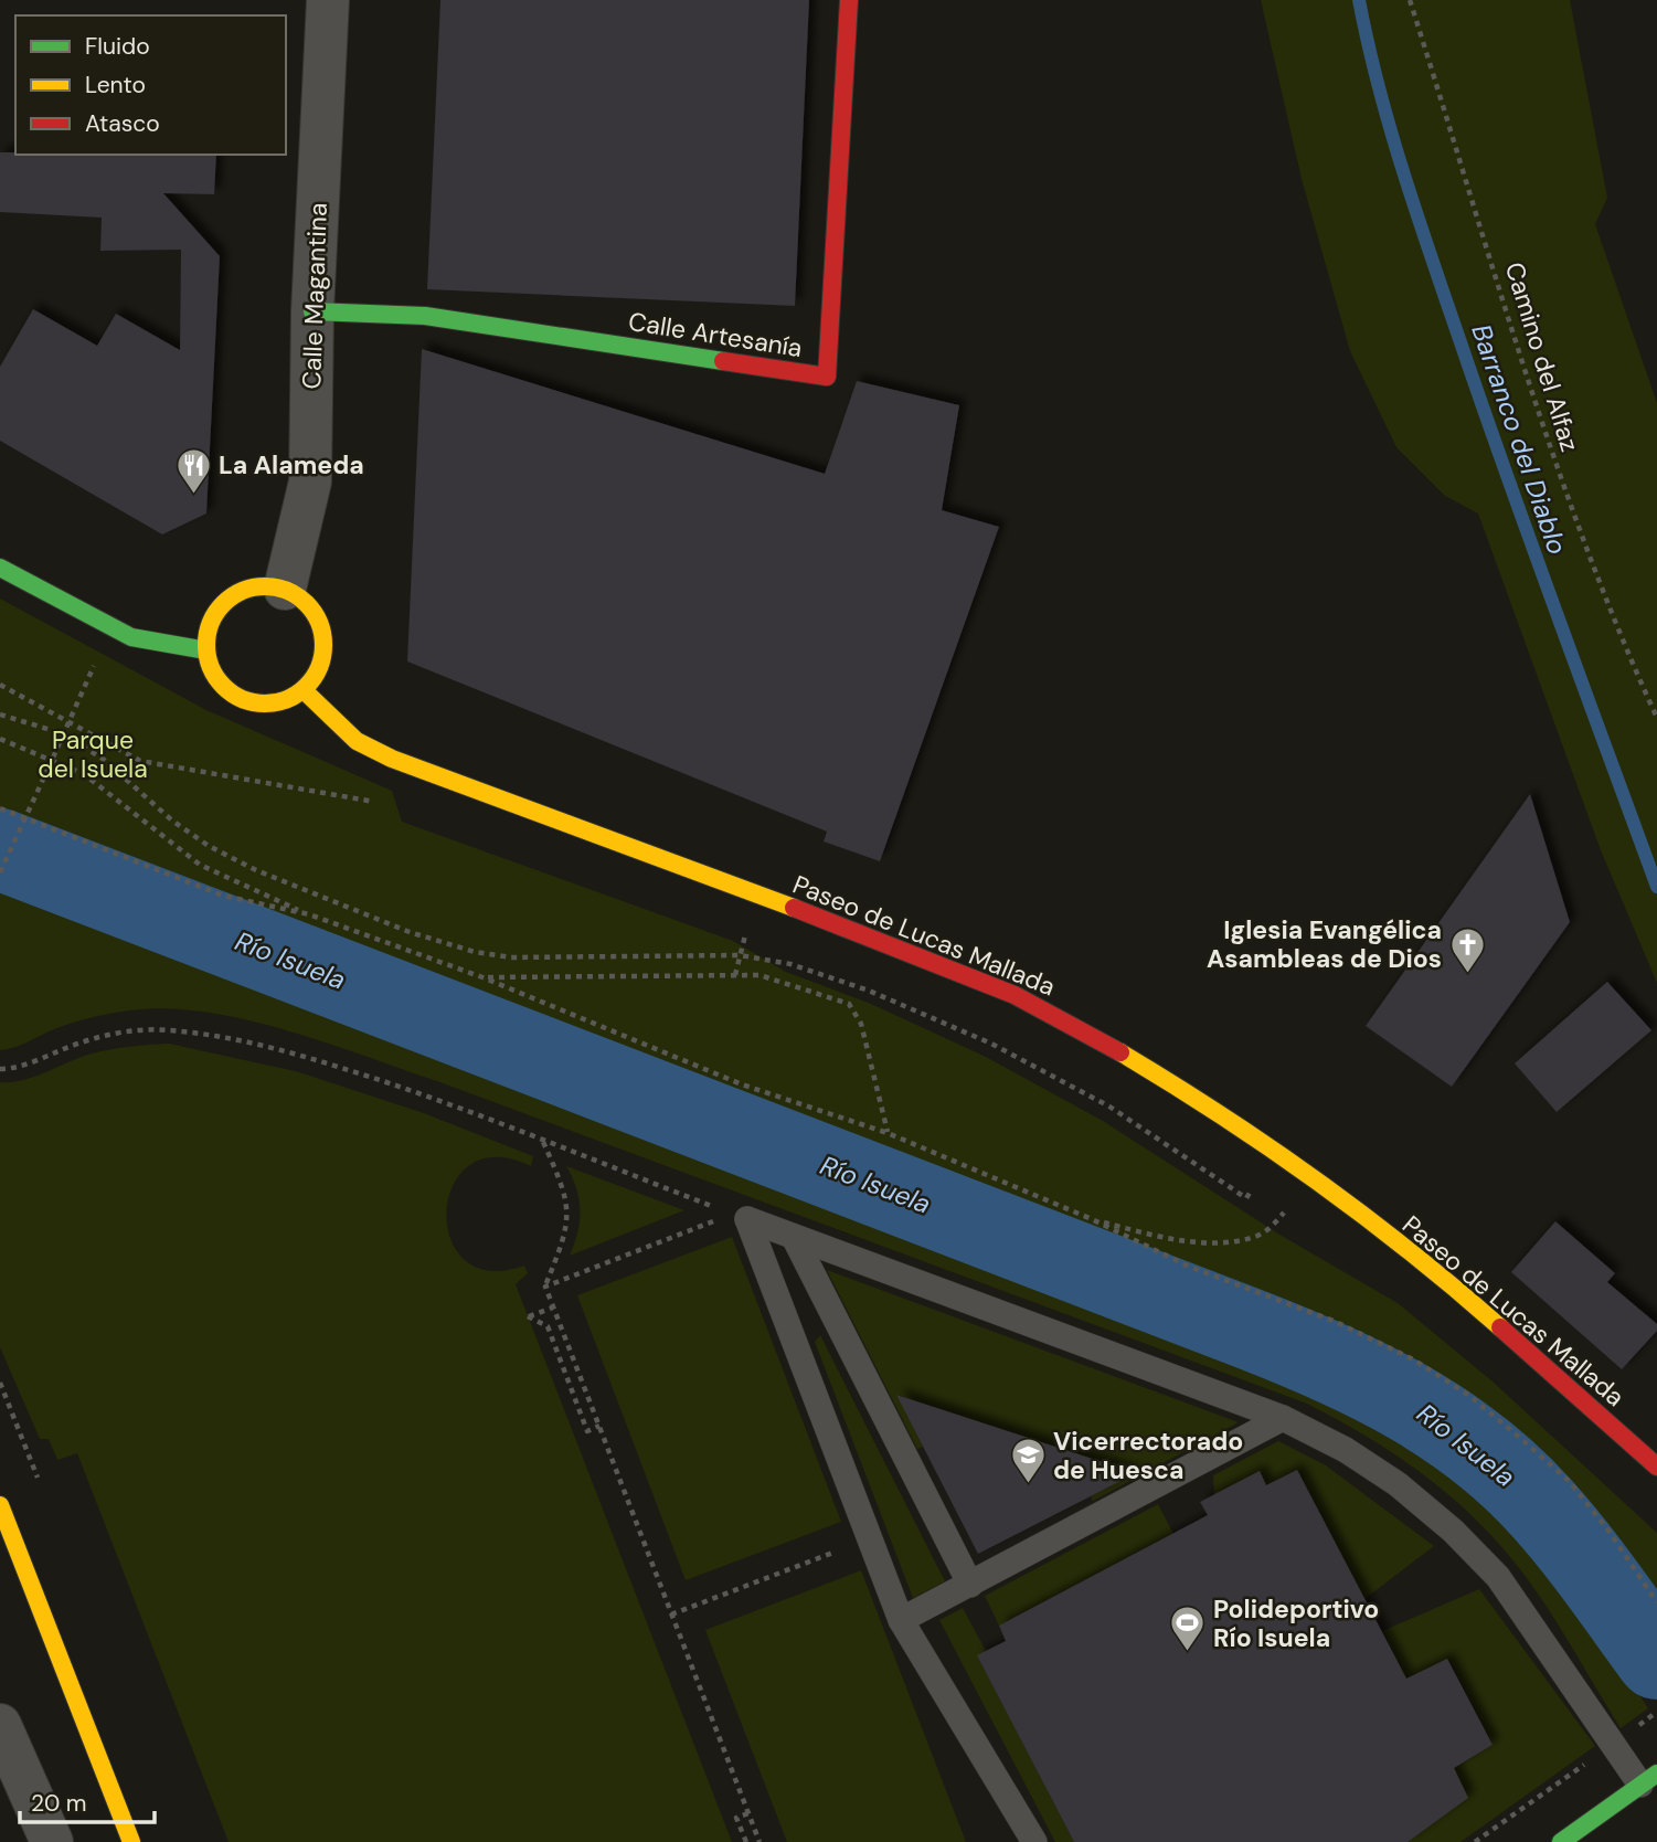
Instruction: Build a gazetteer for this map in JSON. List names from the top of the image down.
{
  "streets": {
    "main road": ["Calle Artesanía", "Paseo de Lucas Mallada"],
    "street": ["Calle Magantina"],
    "path": ["Camino del Alfaz"]
  },
  "crossings": [
    ["Calle Magantina", "Calle Artesanía"],
    ["Calle Magantina", "Paseo de Lucas Mallada"]
  ],
  "water": ["Barranco del Diablo", "Río Isuela"],
  "parks": ["Parque del Isuela"],
  "places": {
    "restaurant": ["La Alameda"],
    "church": ["Iglesia Evangélica Asambleas de Dios"],
    "school or university": ["Vicerrectorado de Huesca"],
    "sports": ["Polideportivo Río Isuela"]
  },
  "legend": ["Fluido", "Lento", "Atasco"],
  "scale_bar": "20 m"
}
